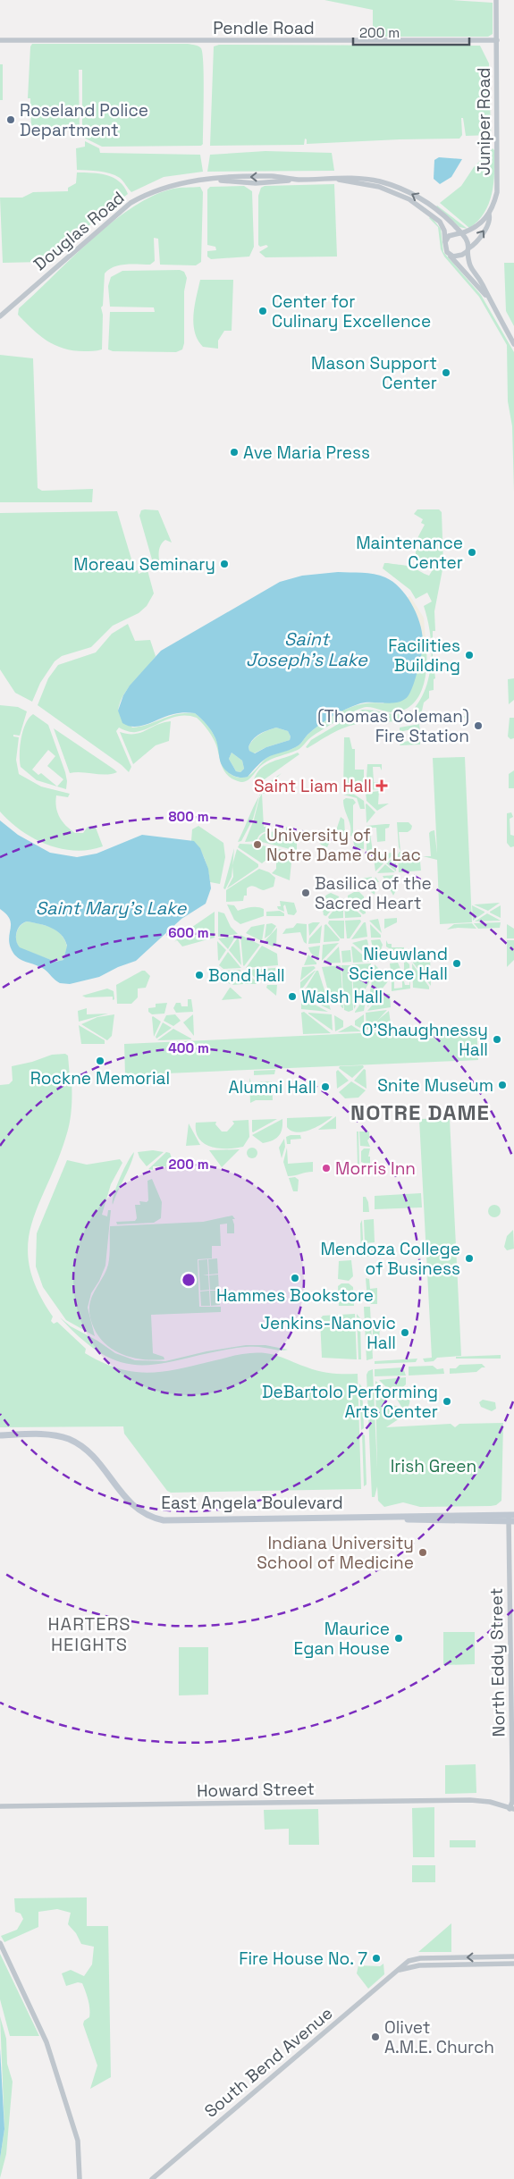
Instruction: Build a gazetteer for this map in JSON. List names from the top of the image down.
{
  "streets": {
    "main road": ["East Angela Boulevard"],
    "street": [
      "Pendle Road",
      "Juniper Road",
      "Douglas Road",
      "North Eddy Street",
      "Howard Street",
      "South Bend Avenue"
    ]
  },
  "crossings": [
    ["Pendle Road", "Juniper Road"],
    ["Juniper Road", "Douglas Road"],
    ["East Angela Boulevard", "North Eddy Street"],
    ["North Eddy Street", "Howard Street"]
  ],
  "districts": ["NOTRE DAME", "HARTERS HEIGHTS"],
  "water": ["Saint Joseph's Lake", "Saint Mary's Lake"],
  "parks": ["Irish Green"],
  "places": {
    "other": [
      "Roseland Police Department",
      "Center for Culinary Excellence",
      "Mason Support Center",
      "Ave Maria Press",
      "Maintenance Center",
      "Moreau Seminary",
      "Facilities Building",
      "(Thomas Coleman) Fire Station",
      "University of Notre Dame du Lac",
      "Basilica of the Sacred Heart",
      "Nieuwland Science Hall",
      "Bond Hall",
      "Walsh Hall",
      "O'Shaughnessy Hall",
      "Rockne Memorial",
      "Snite Museum",
      "Alumni Hall",
      "Morris Inn",
      "Mendoza College of Business",
      "Hammes Bookstore",
      "Jenkins-Nanovic Hall",
      "DeBartolo Performing Arts Center",
      "Indiana University School of Medicine",
      "Maurice Egan House",
      "Fire House No. 7",
      "Olivet A.M.E. Church"
    ],
    "health": ["Saint Liam Hall"]
  },
  "scale_bar": "200 m",
  "rings": [
    "800 m",
    "600 m",
    "400 m",
    "200 m"
  ]
}
